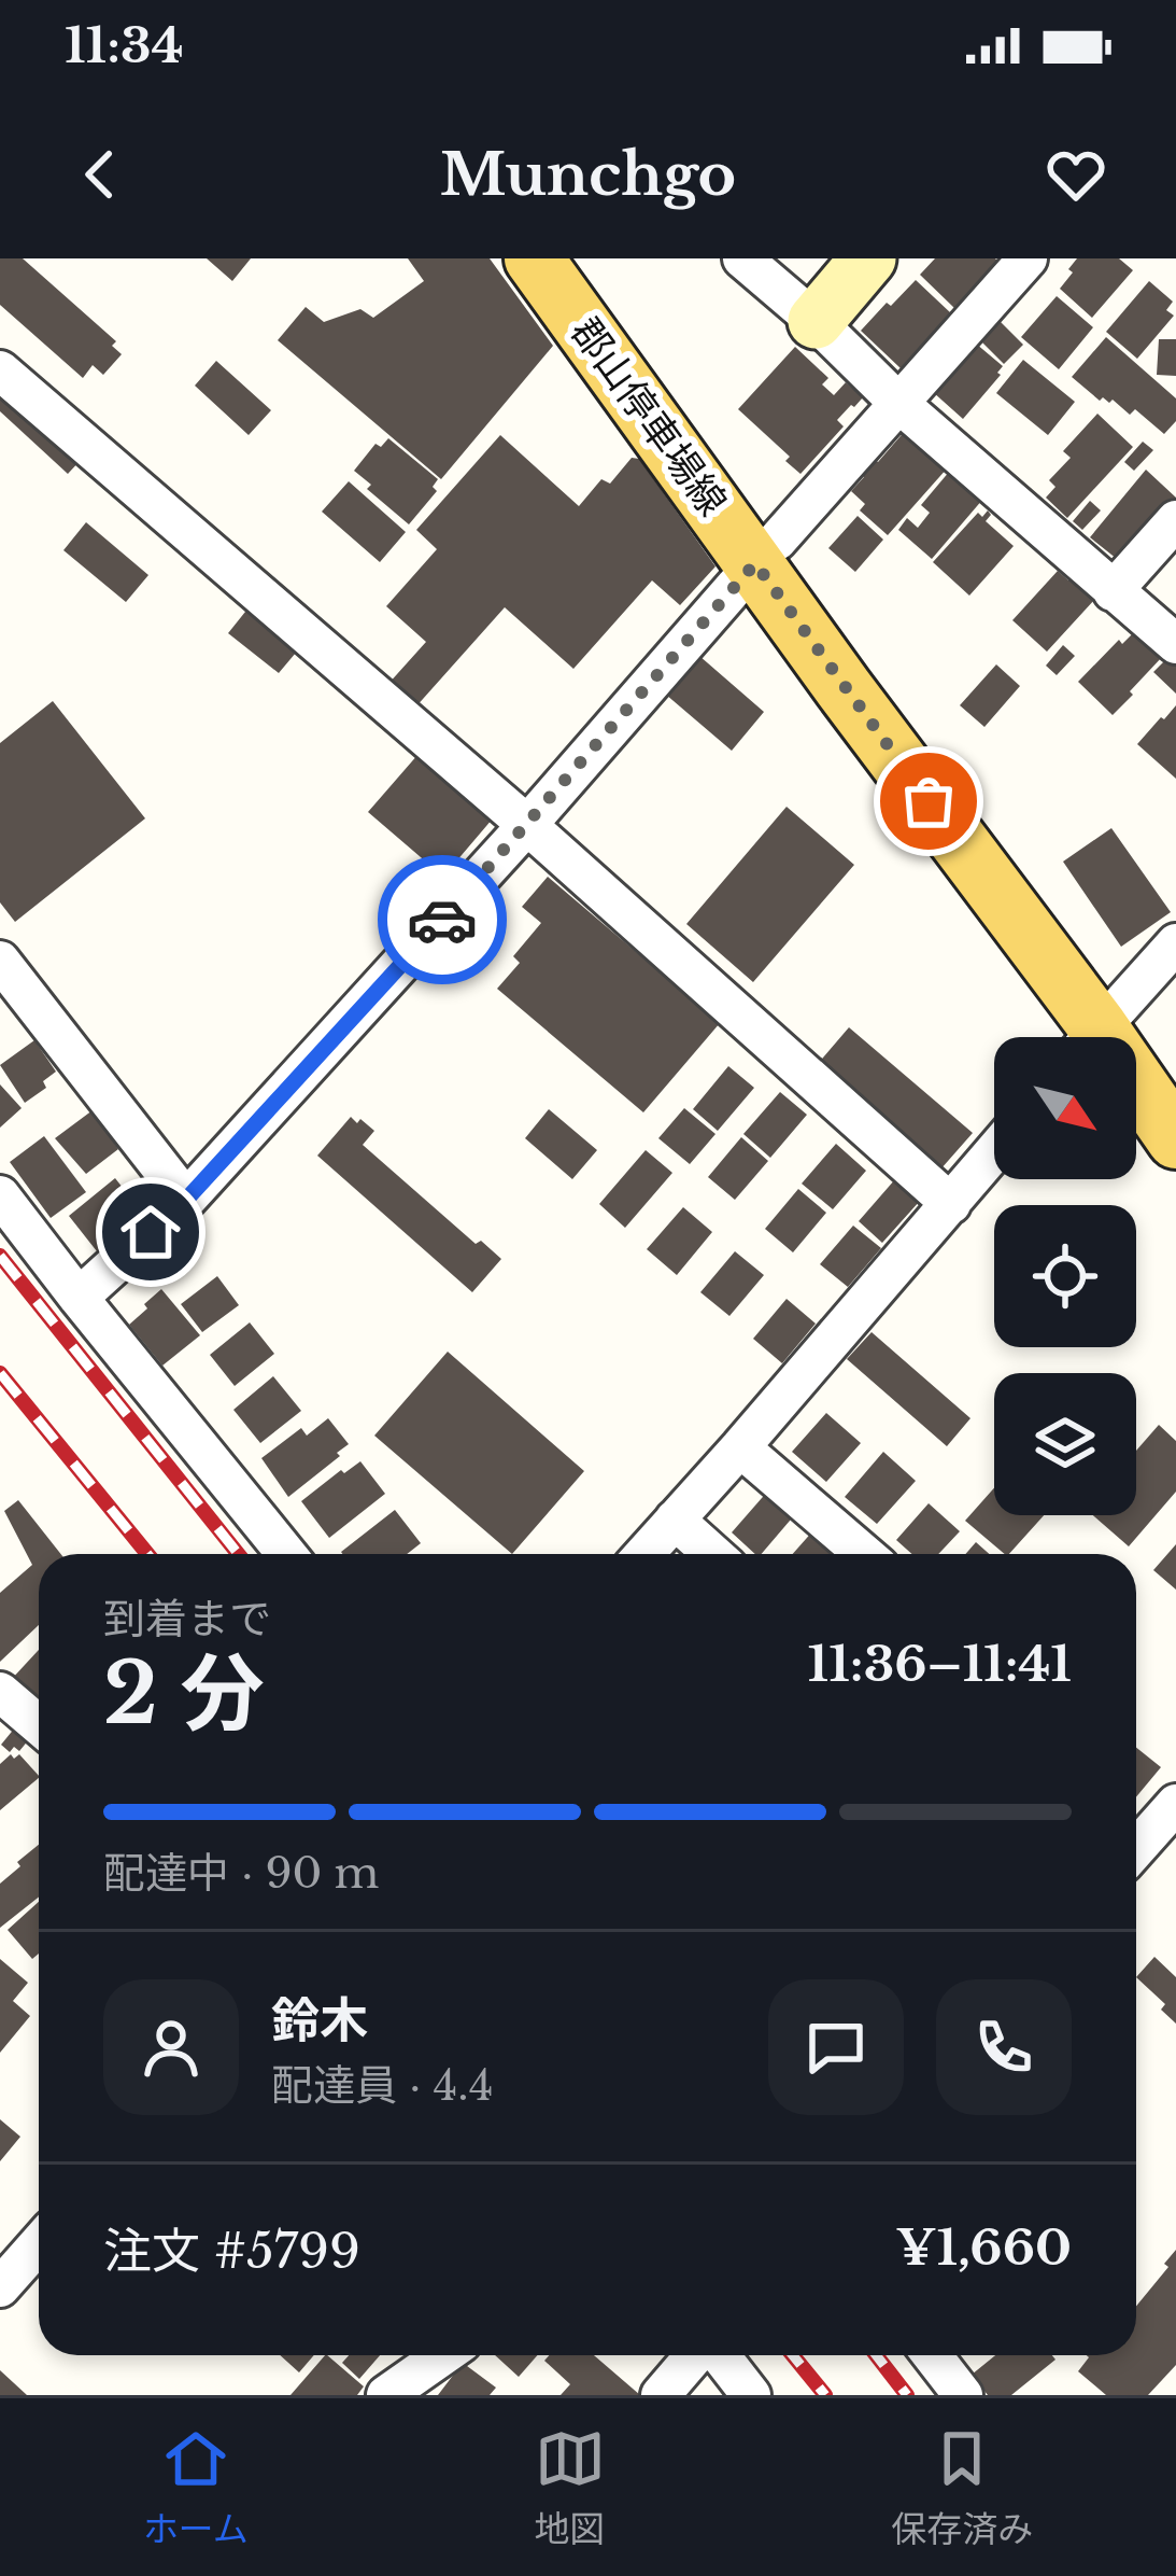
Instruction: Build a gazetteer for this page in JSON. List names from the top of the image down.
{
  "streets": {
    "main road": ["郡山停車場線"]
  },
  "north": "bottom right",
  "page": {
    "status": "11:34",
    "header": "Munchgo",
    "heading": ["2 分", "到着まで", "11:36–11:41"],
    "panel": [
      "鈴木",
      "配達員 · 4.4",
      "注文 #5799",
      "¥1,660"
    ],
    "bar": "配達中 · 90 m",
    "tabs": ["ホーム", "地図", "保存済み"]
  }
}
